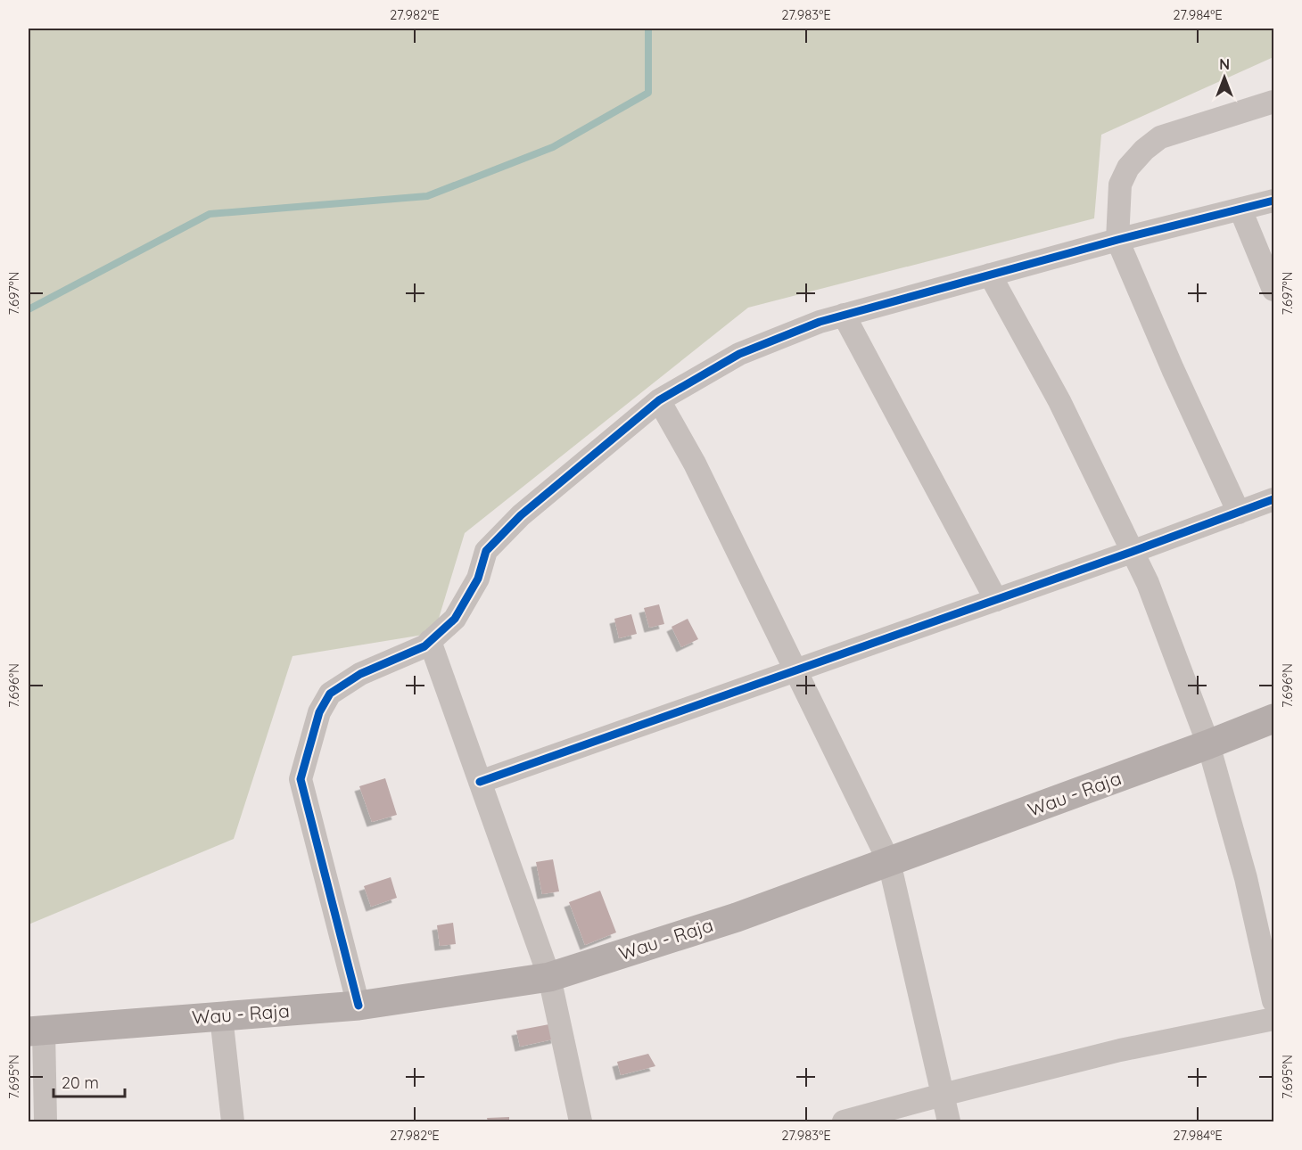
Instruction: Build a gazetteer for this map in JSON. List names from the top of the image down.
{
  "streets": {
    "main road": ["Wau - Raja"]
  },
  "scale_bar": "20 m",
  "north": "top",
  "coordinates": [
    "27.982°E",
    "27.983°E",
    "27.984°E",
    "7.697°N",
    "7.696°N",
    "7.695°N"
  ]
}
